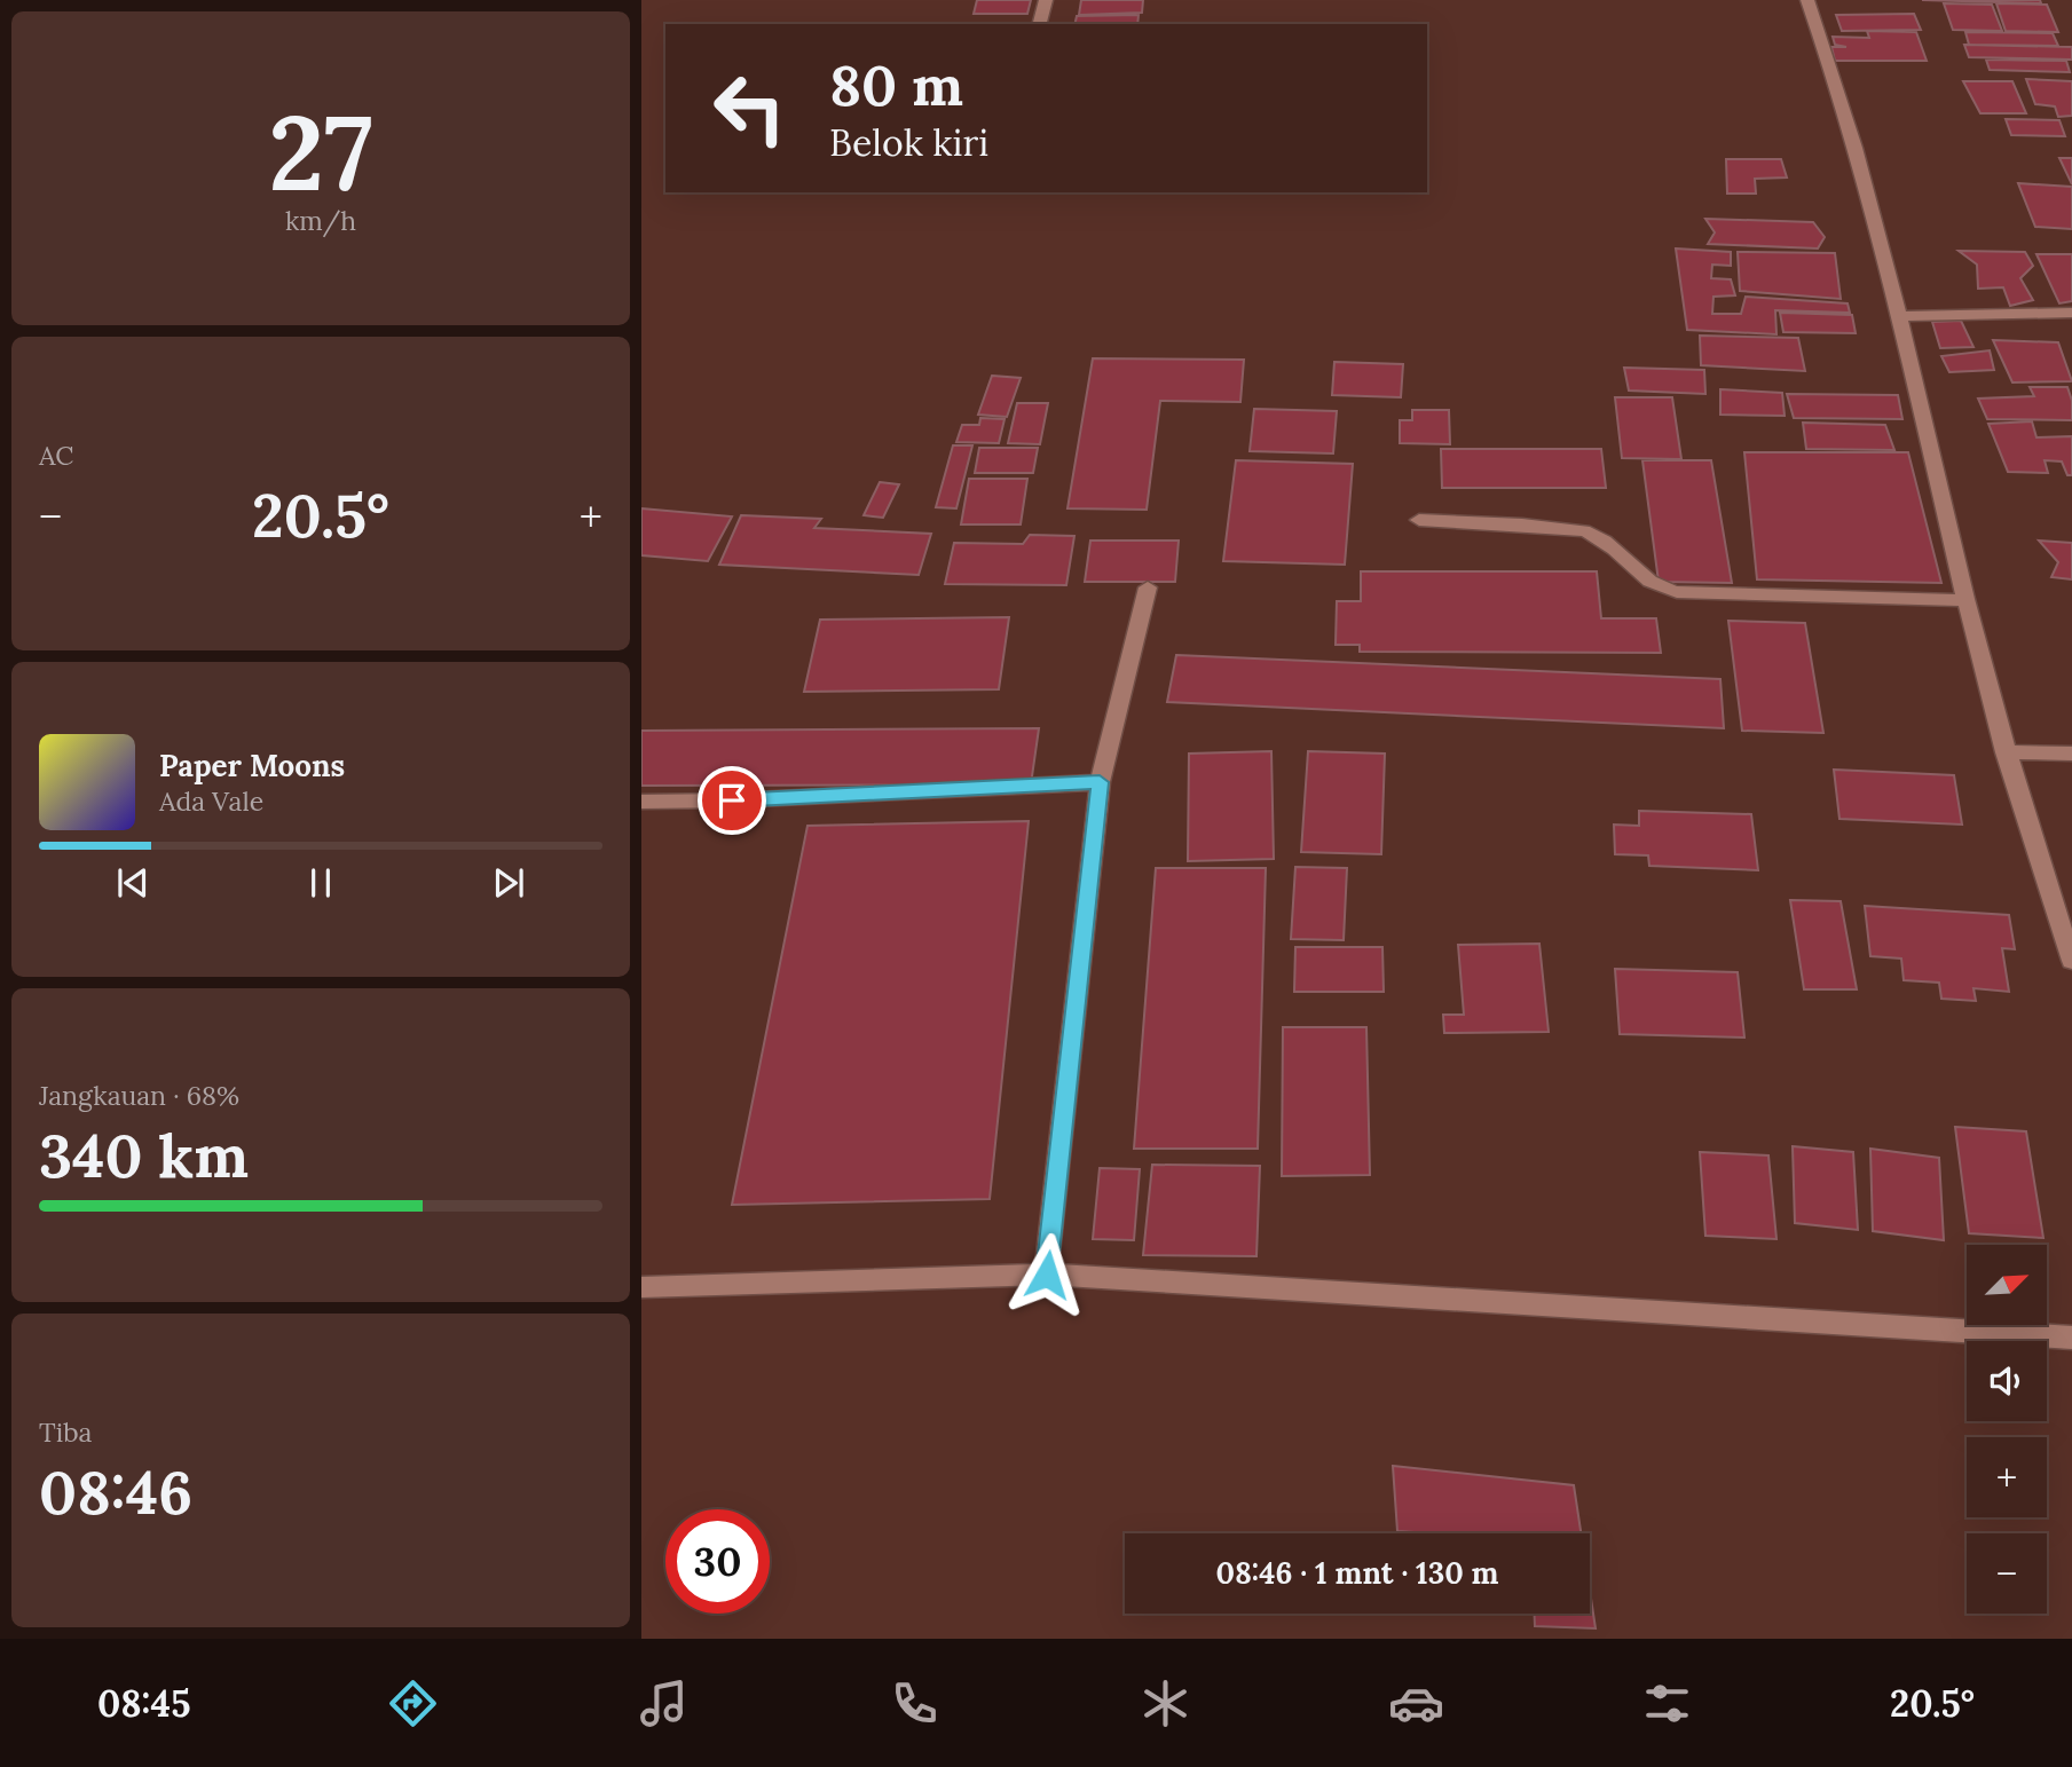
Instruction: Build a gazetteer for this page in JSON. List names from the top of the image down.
{
  "north": "top right",
  "page": {
    "tile": [
      ["27", "km/h"],
      "AC",
      ["Jangkauan · 68%", "340 km"],
      ["Tiba", "08:46"]
    ],
    "turn": ["80 m", "Belok kiri"],
    "heat": ["−", "20.5°", "+"],
    "song": ["Paper Moons", "Ada Vale"],
    "map_buttons": ["+", "−"],
    "limit": "30",
    "trip": "08:46 · 1 mnt · 130 m",
    "tabs": ["08:45", "20.5°"]
  }
}
